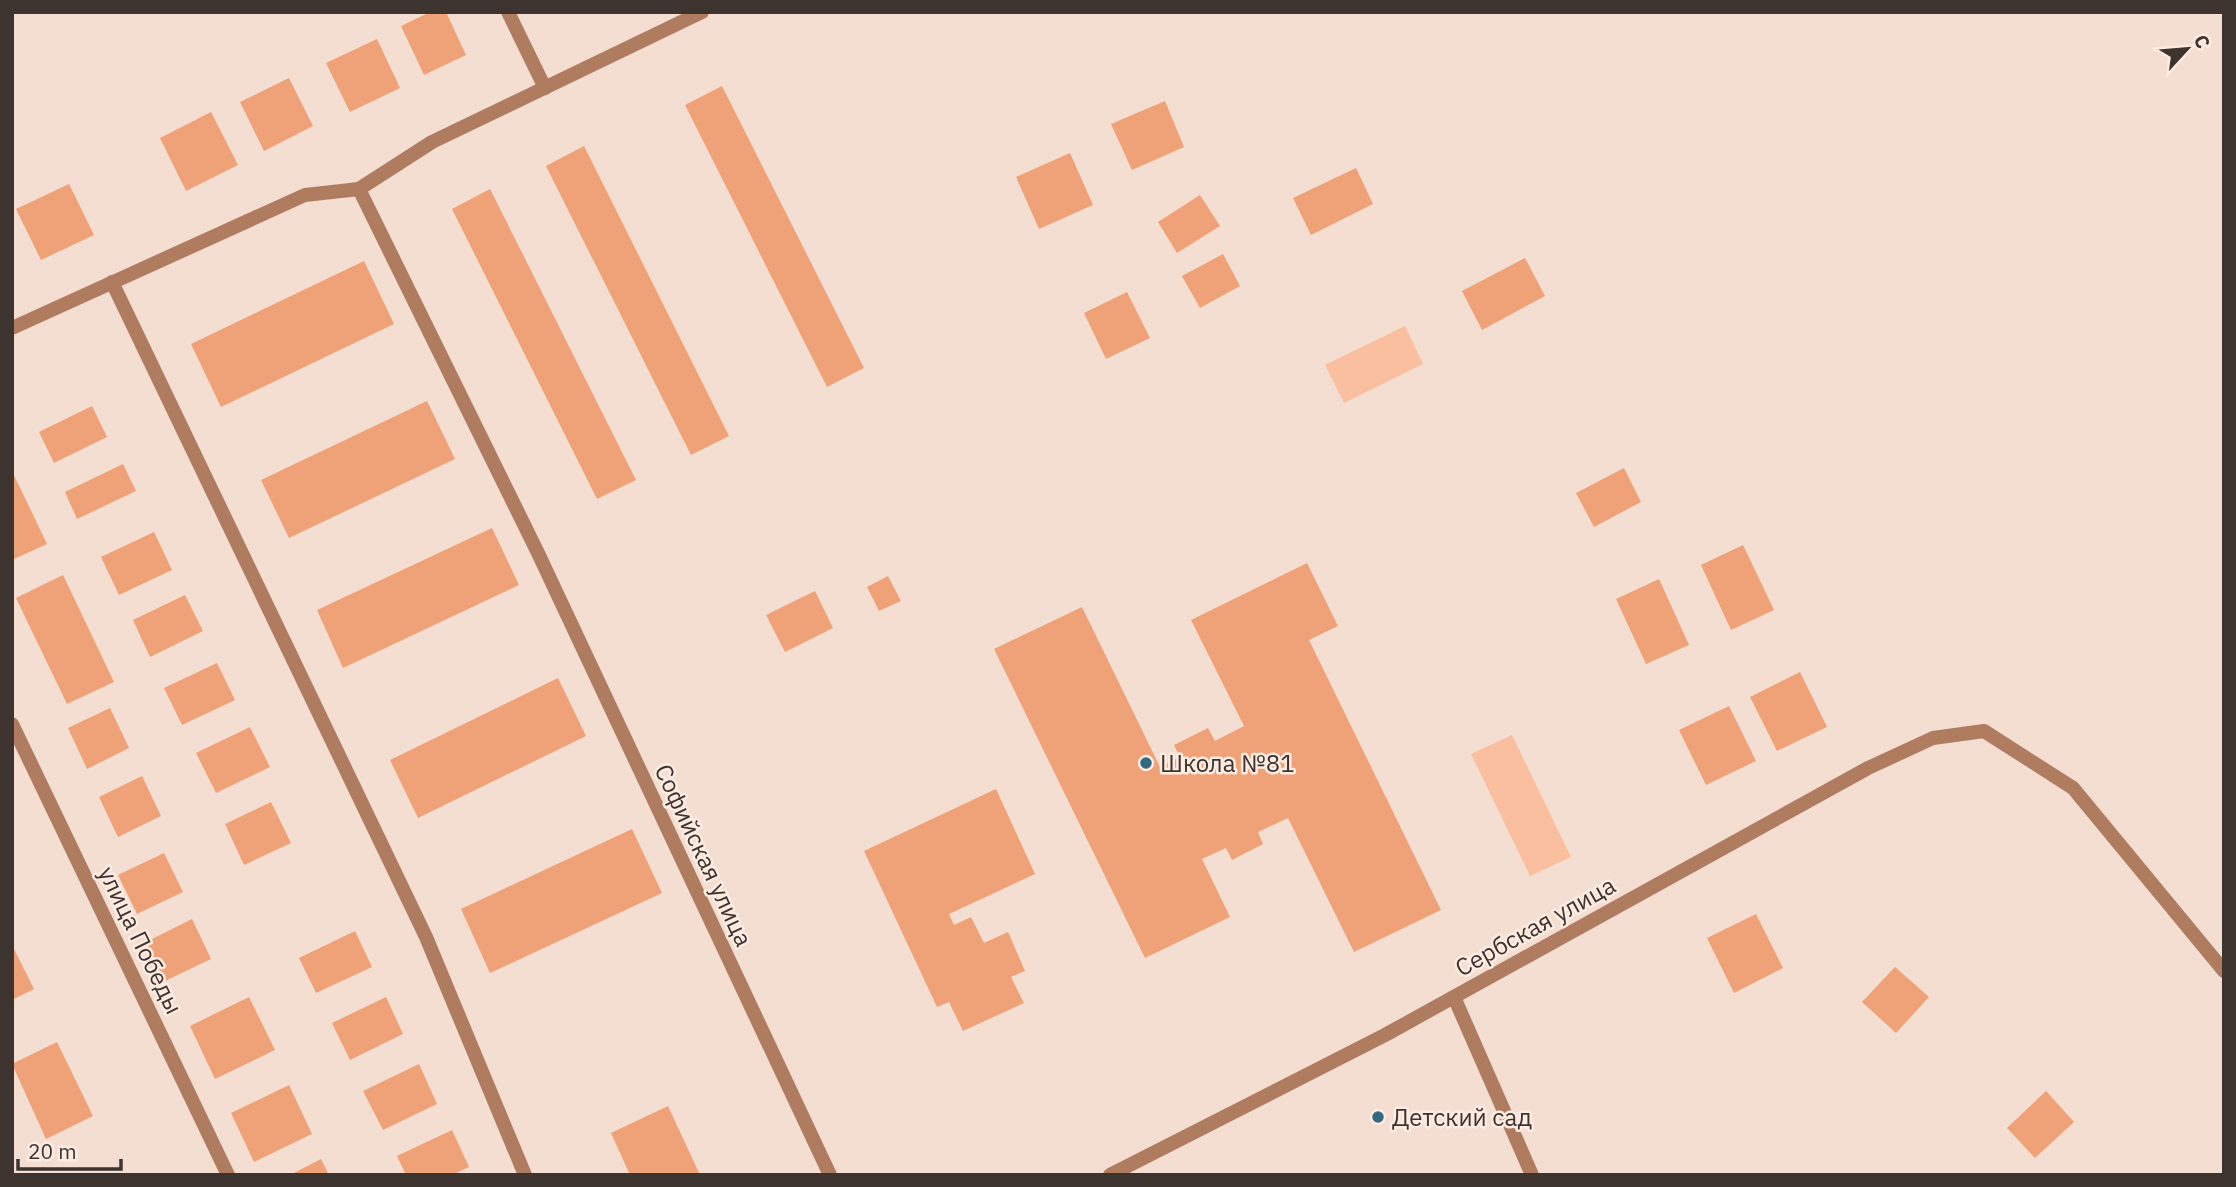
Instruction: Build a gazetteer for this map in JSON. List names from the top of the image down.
{
  "streets": {
    "street": ["Софийская улица", "Сербская улица", "улица Победы"]
  },
  "places": ["Школа №81", "Детский сад"],
  "scale_bar": "20 m",
  "north": "top right"
}
